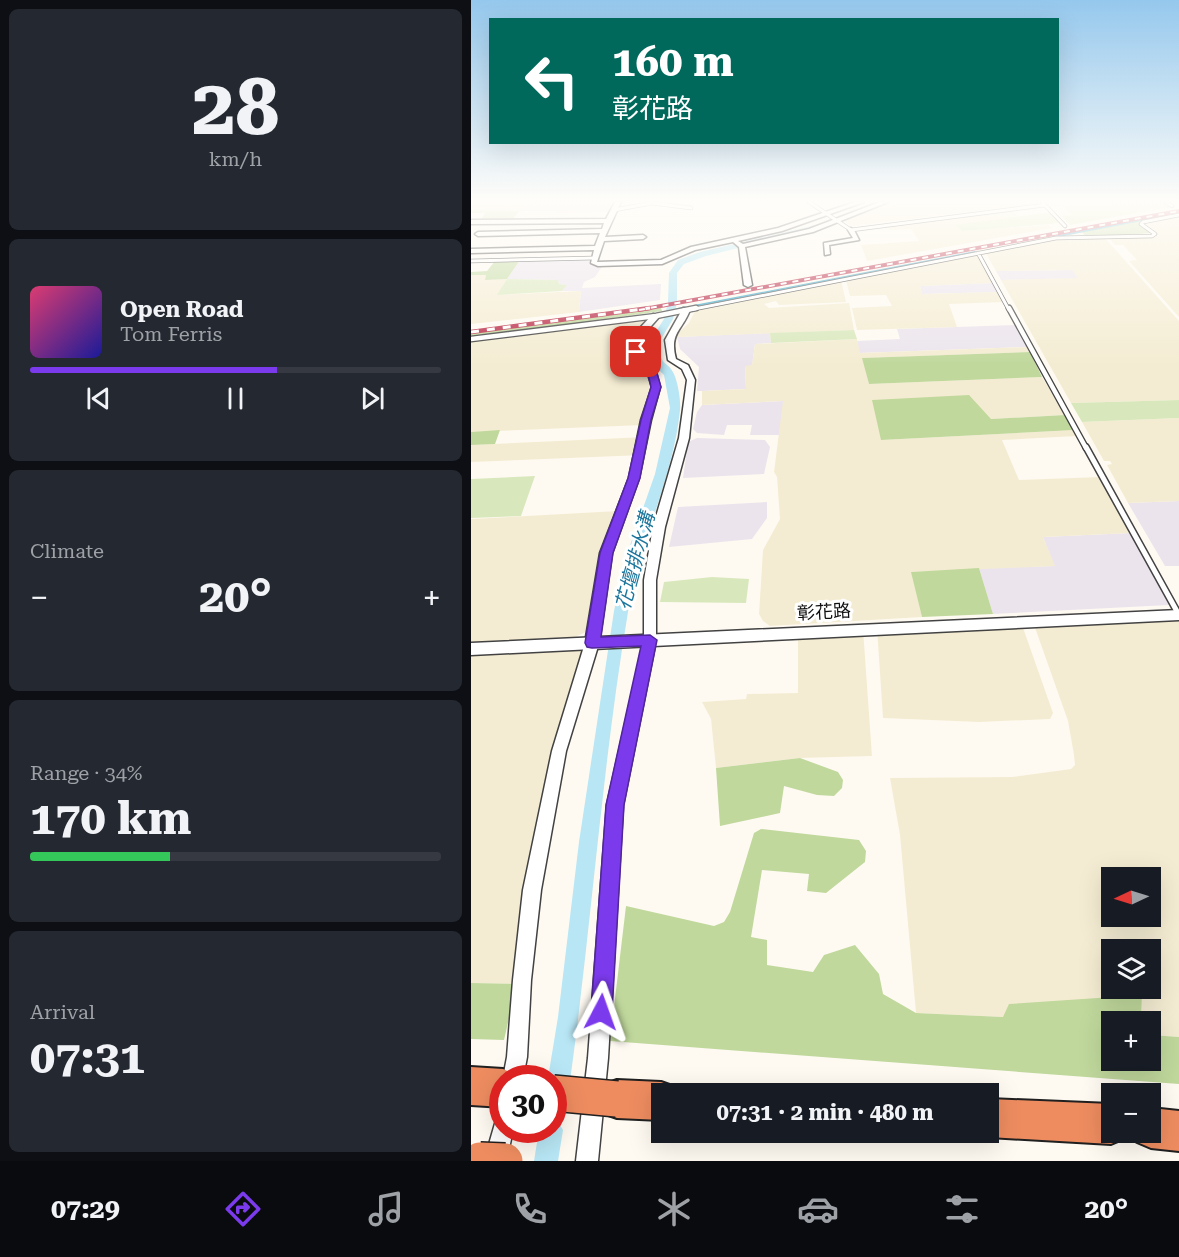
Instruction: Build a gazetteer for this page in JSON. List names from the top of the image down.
{
  "streets": {
    "street": ["彰花路"]
  },
  "water": ["花壇排水溝"],
  "north": "left",
  "page": {
    "tile": [
      ["28", "km/h"],
      "Climate",
      ["Range · 34%", "170 km"],
      ["Arrival", "07:31"]
    ],
    "turn": ["160 m", "彰花路"],
    "song": ["Open Road", "Tom Ferris"],
    "heat": ["−", "20°", "+"],
    "map_buttons": ["+", "−"],
    "limit": "30",
    "trip": "07:31 · 2 min · 480 m",
    "tabs": ["07:29", "20°"]
  }
}
